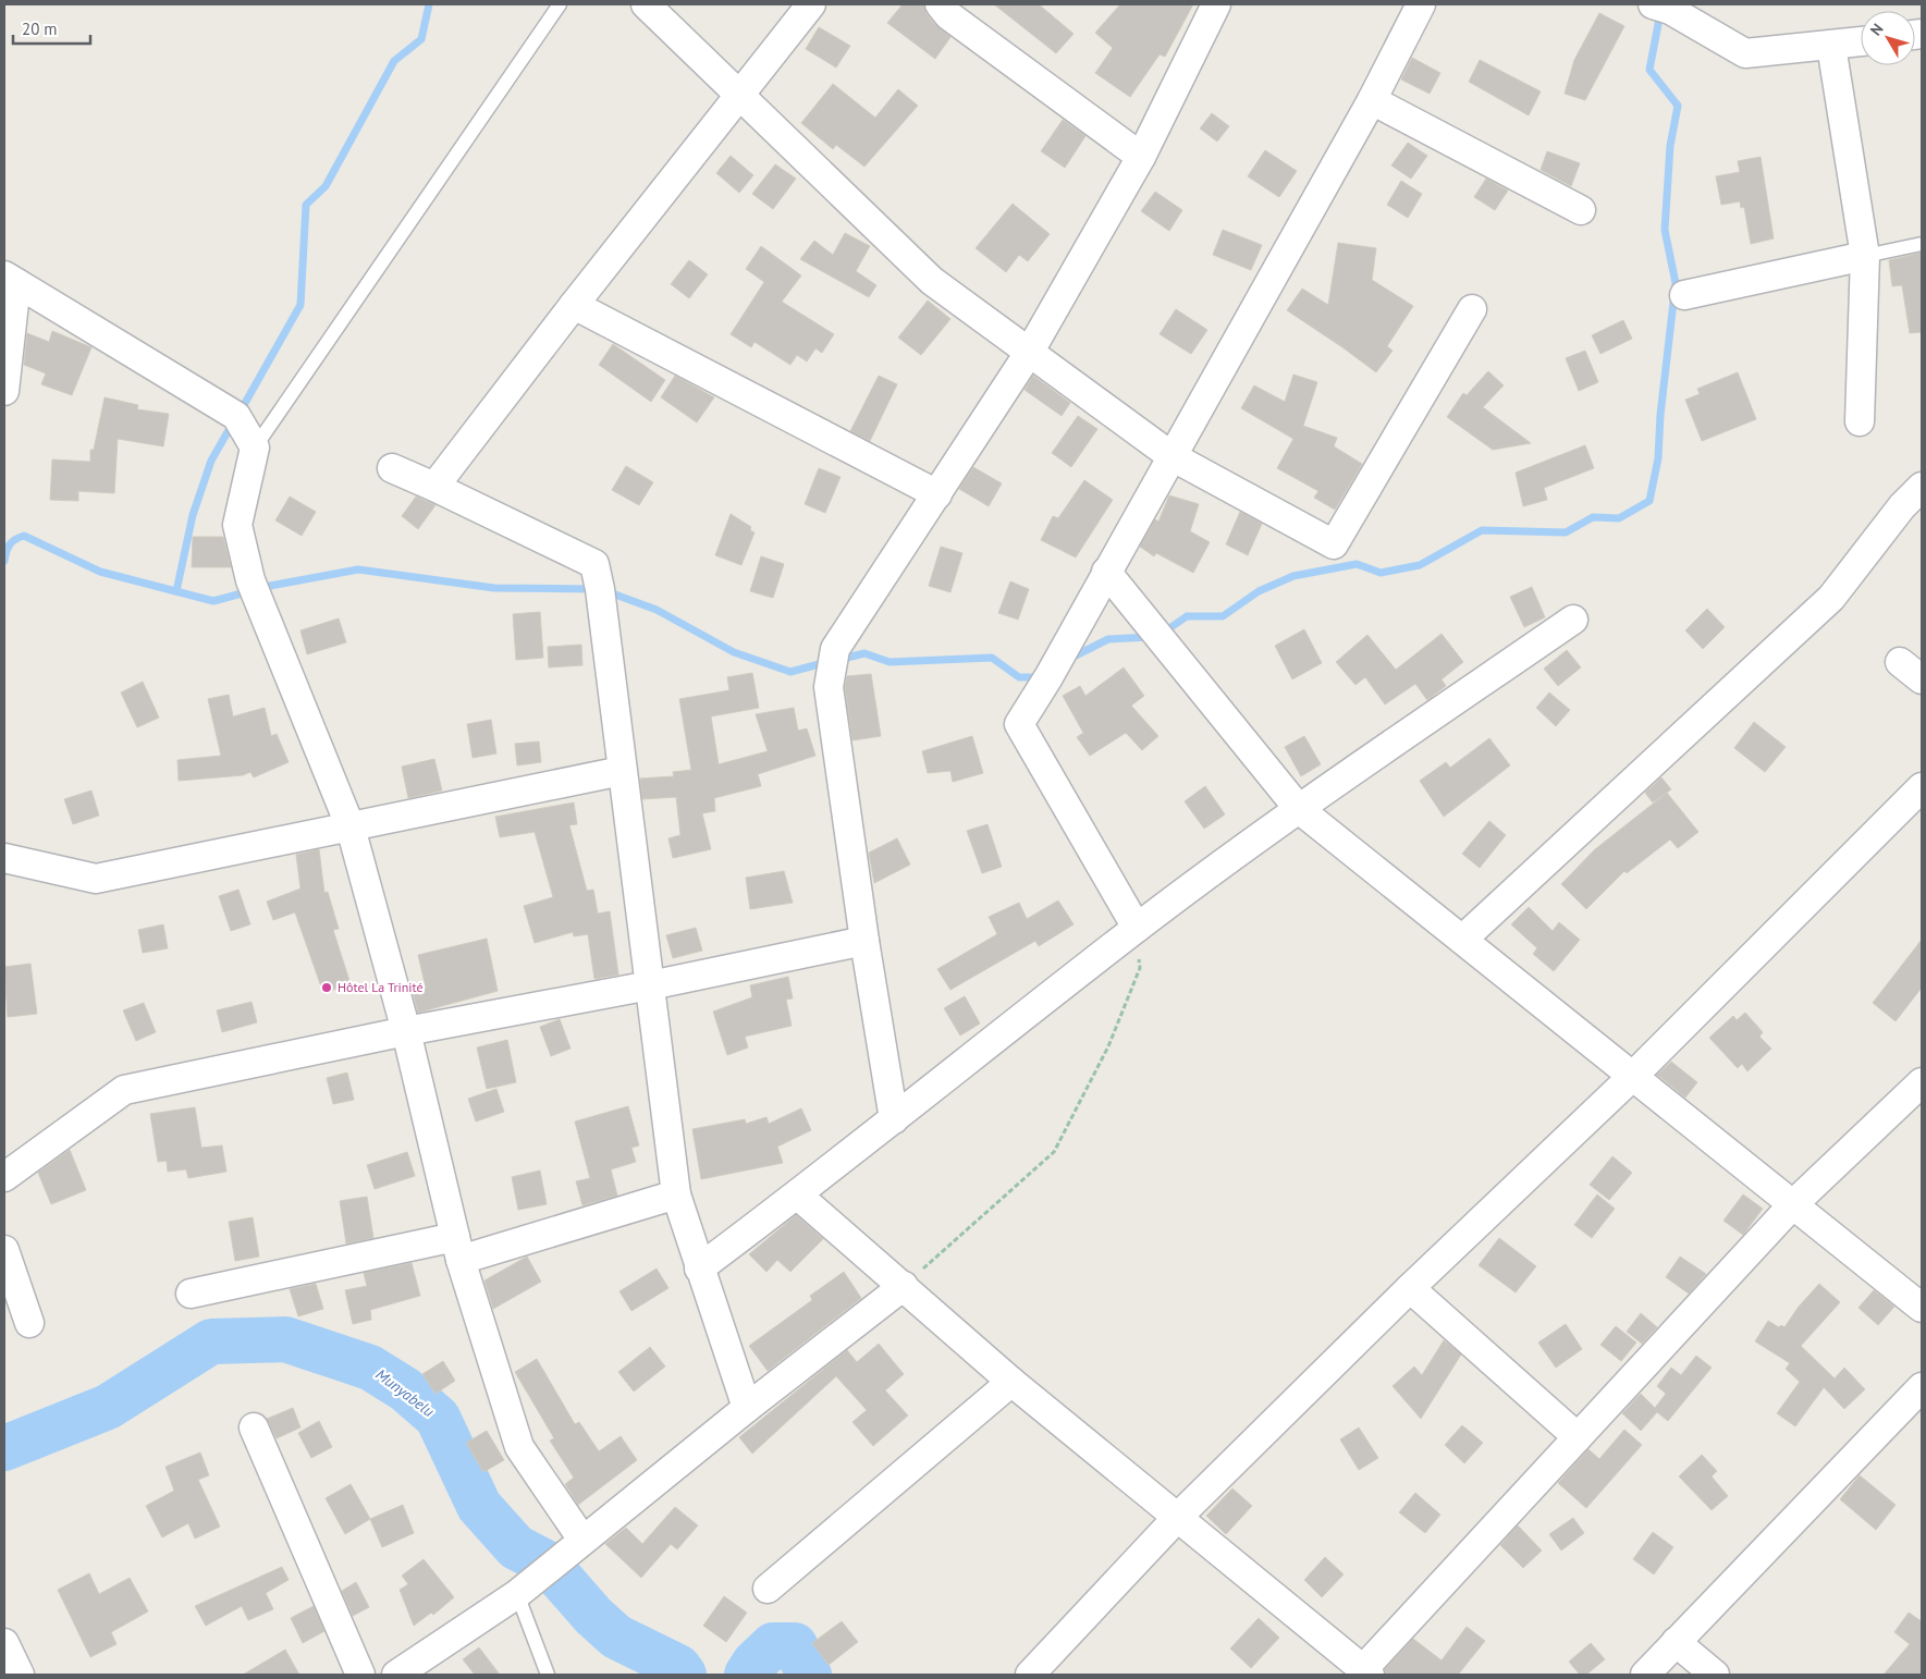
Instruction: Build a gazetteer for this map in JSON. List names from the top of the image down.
{
  "water": ["Munyabelu"],
  "places": ["Hôtel La Trinité"],
  "scale_bar": "20 m",
  "north": "top left"
}
